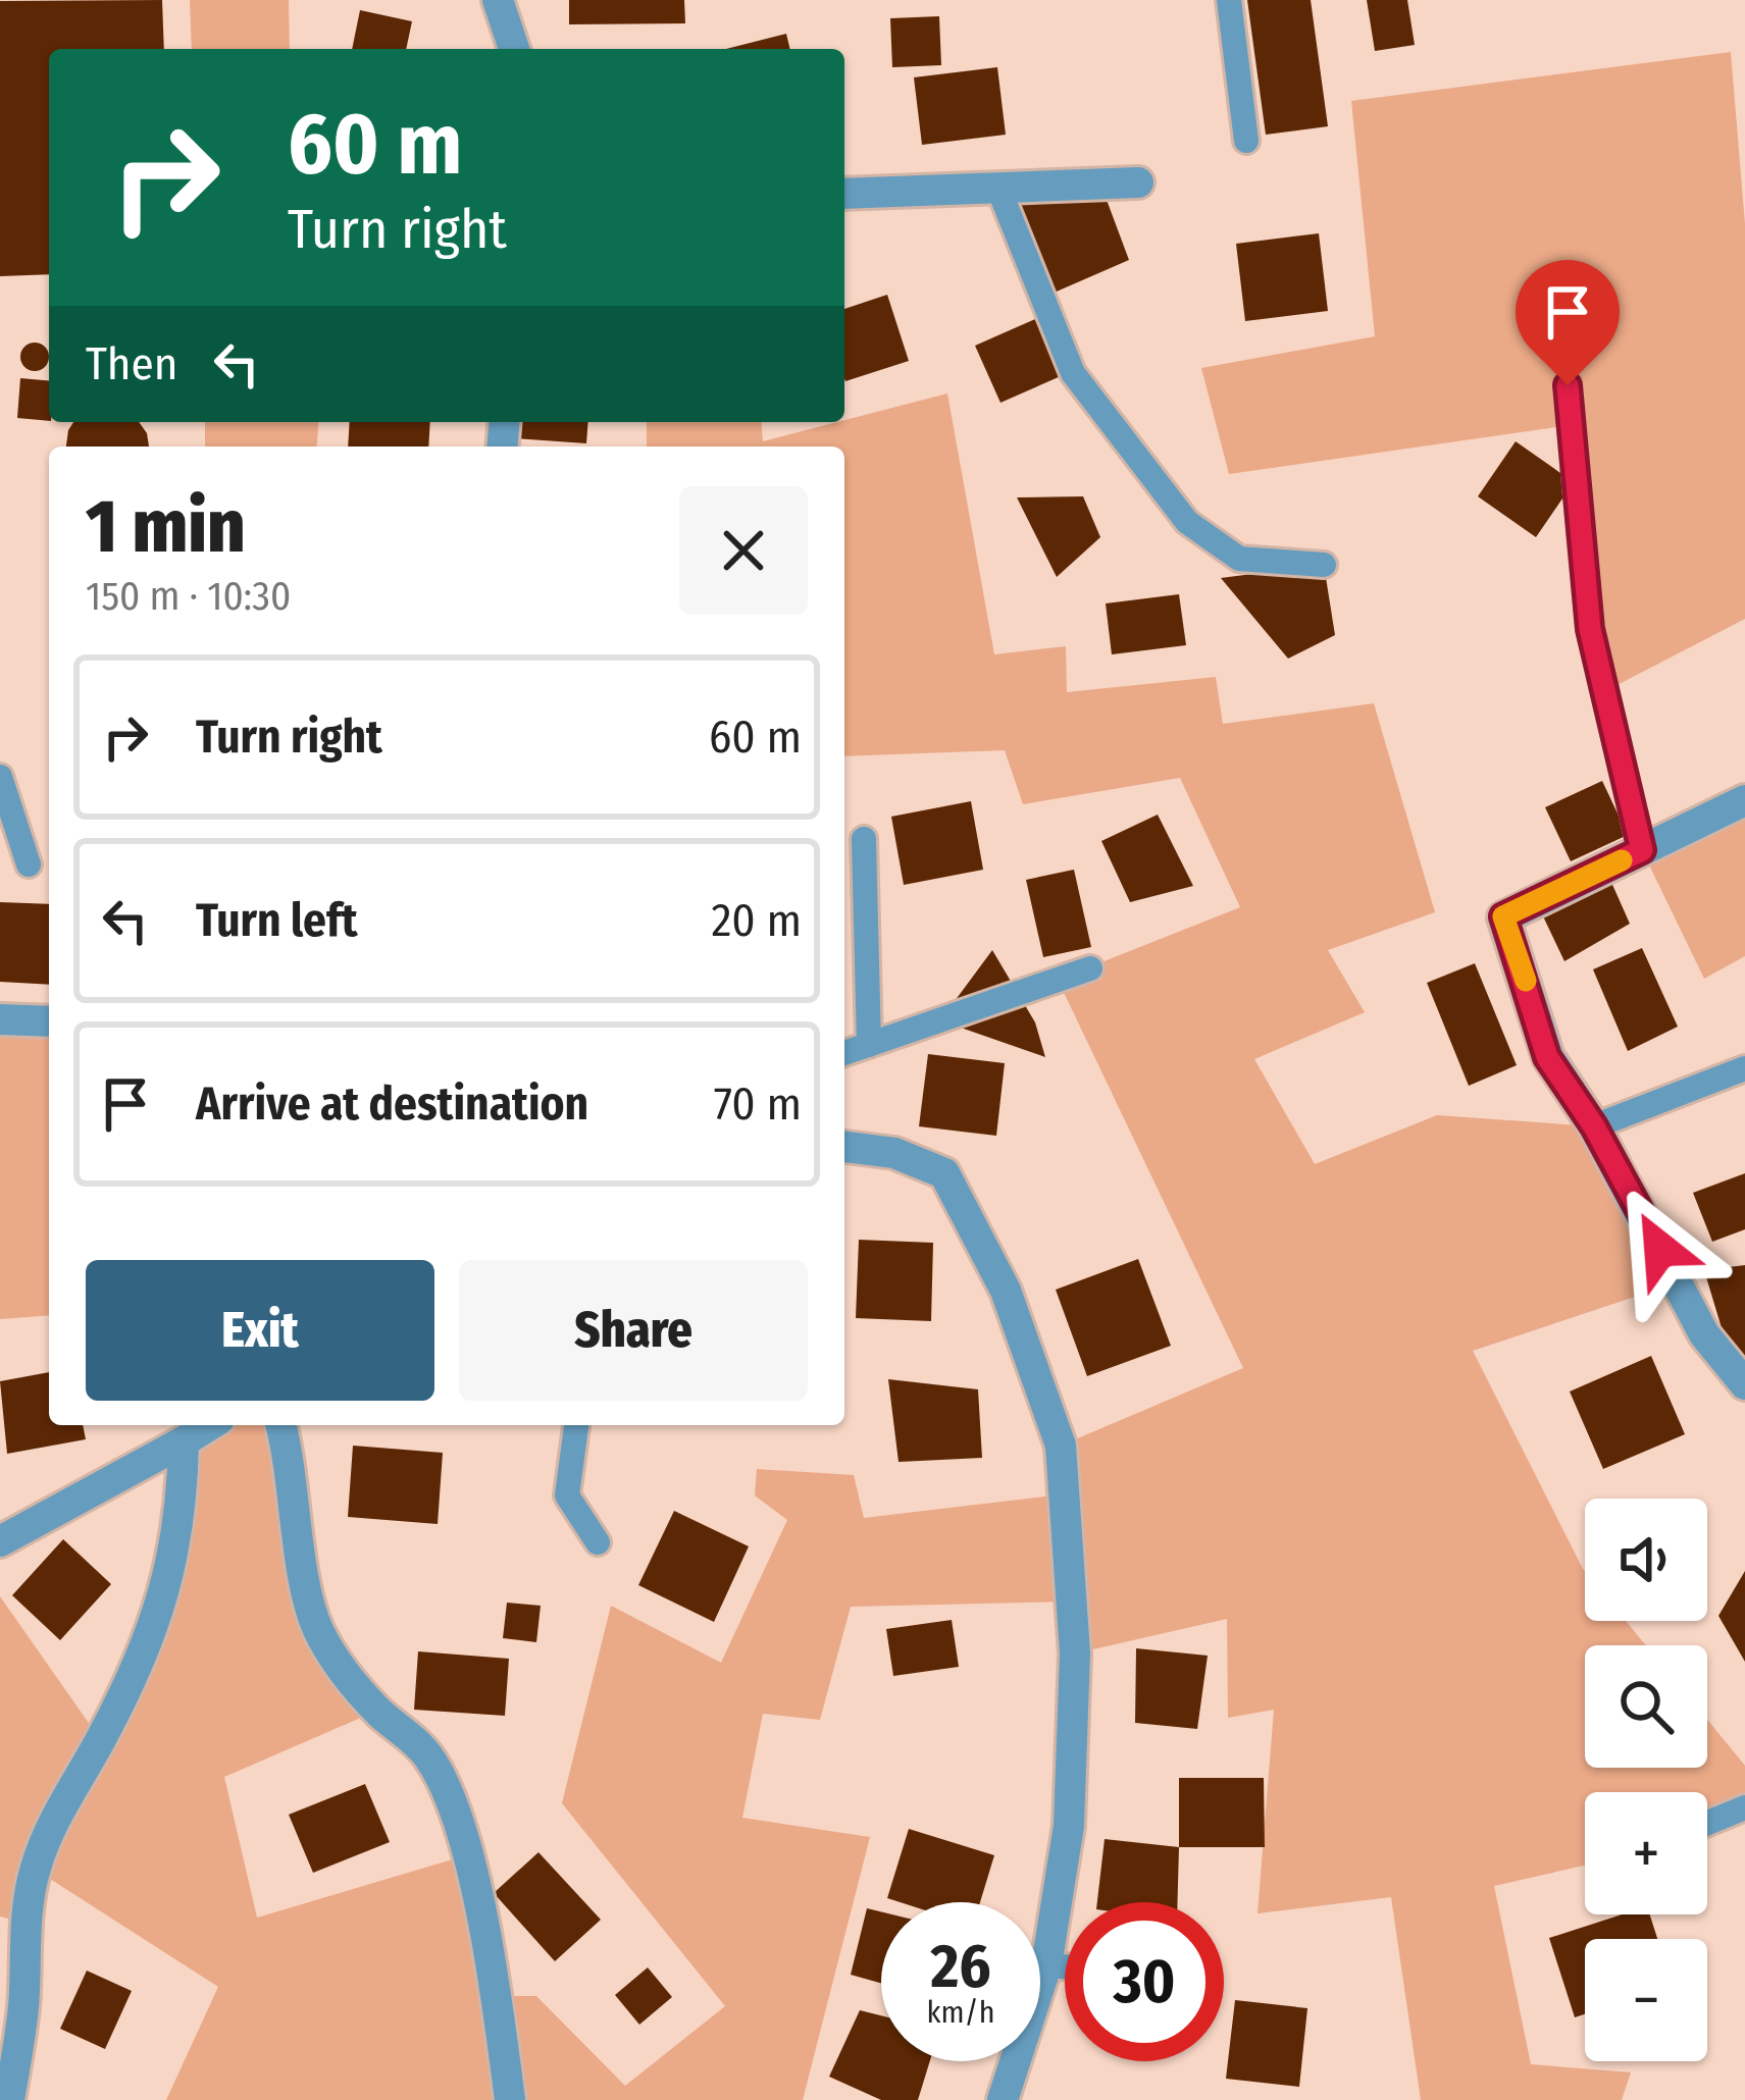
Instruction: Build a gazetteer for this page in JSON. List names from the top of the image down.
{
  "page": {
    "turn": ["60 m", "Turn right"],
    "then": "Then",
    "heading": ["1 min", "150 m · 10:30"],
    "list": [
      {
        "name": "Turn right",
        "value": "60 m"
      },
      {
        "name": "Turn left",
        "value": "20 m"
      },
      {
        "name": "Arrive at destination",
        "value": "70 m"
      }
    ],
    "buttons": ["Exit", "Share"],
    "map_buttons": ["+", "−"],
    "speed": "26 km/h",
    "limit": "30"
  }
}
